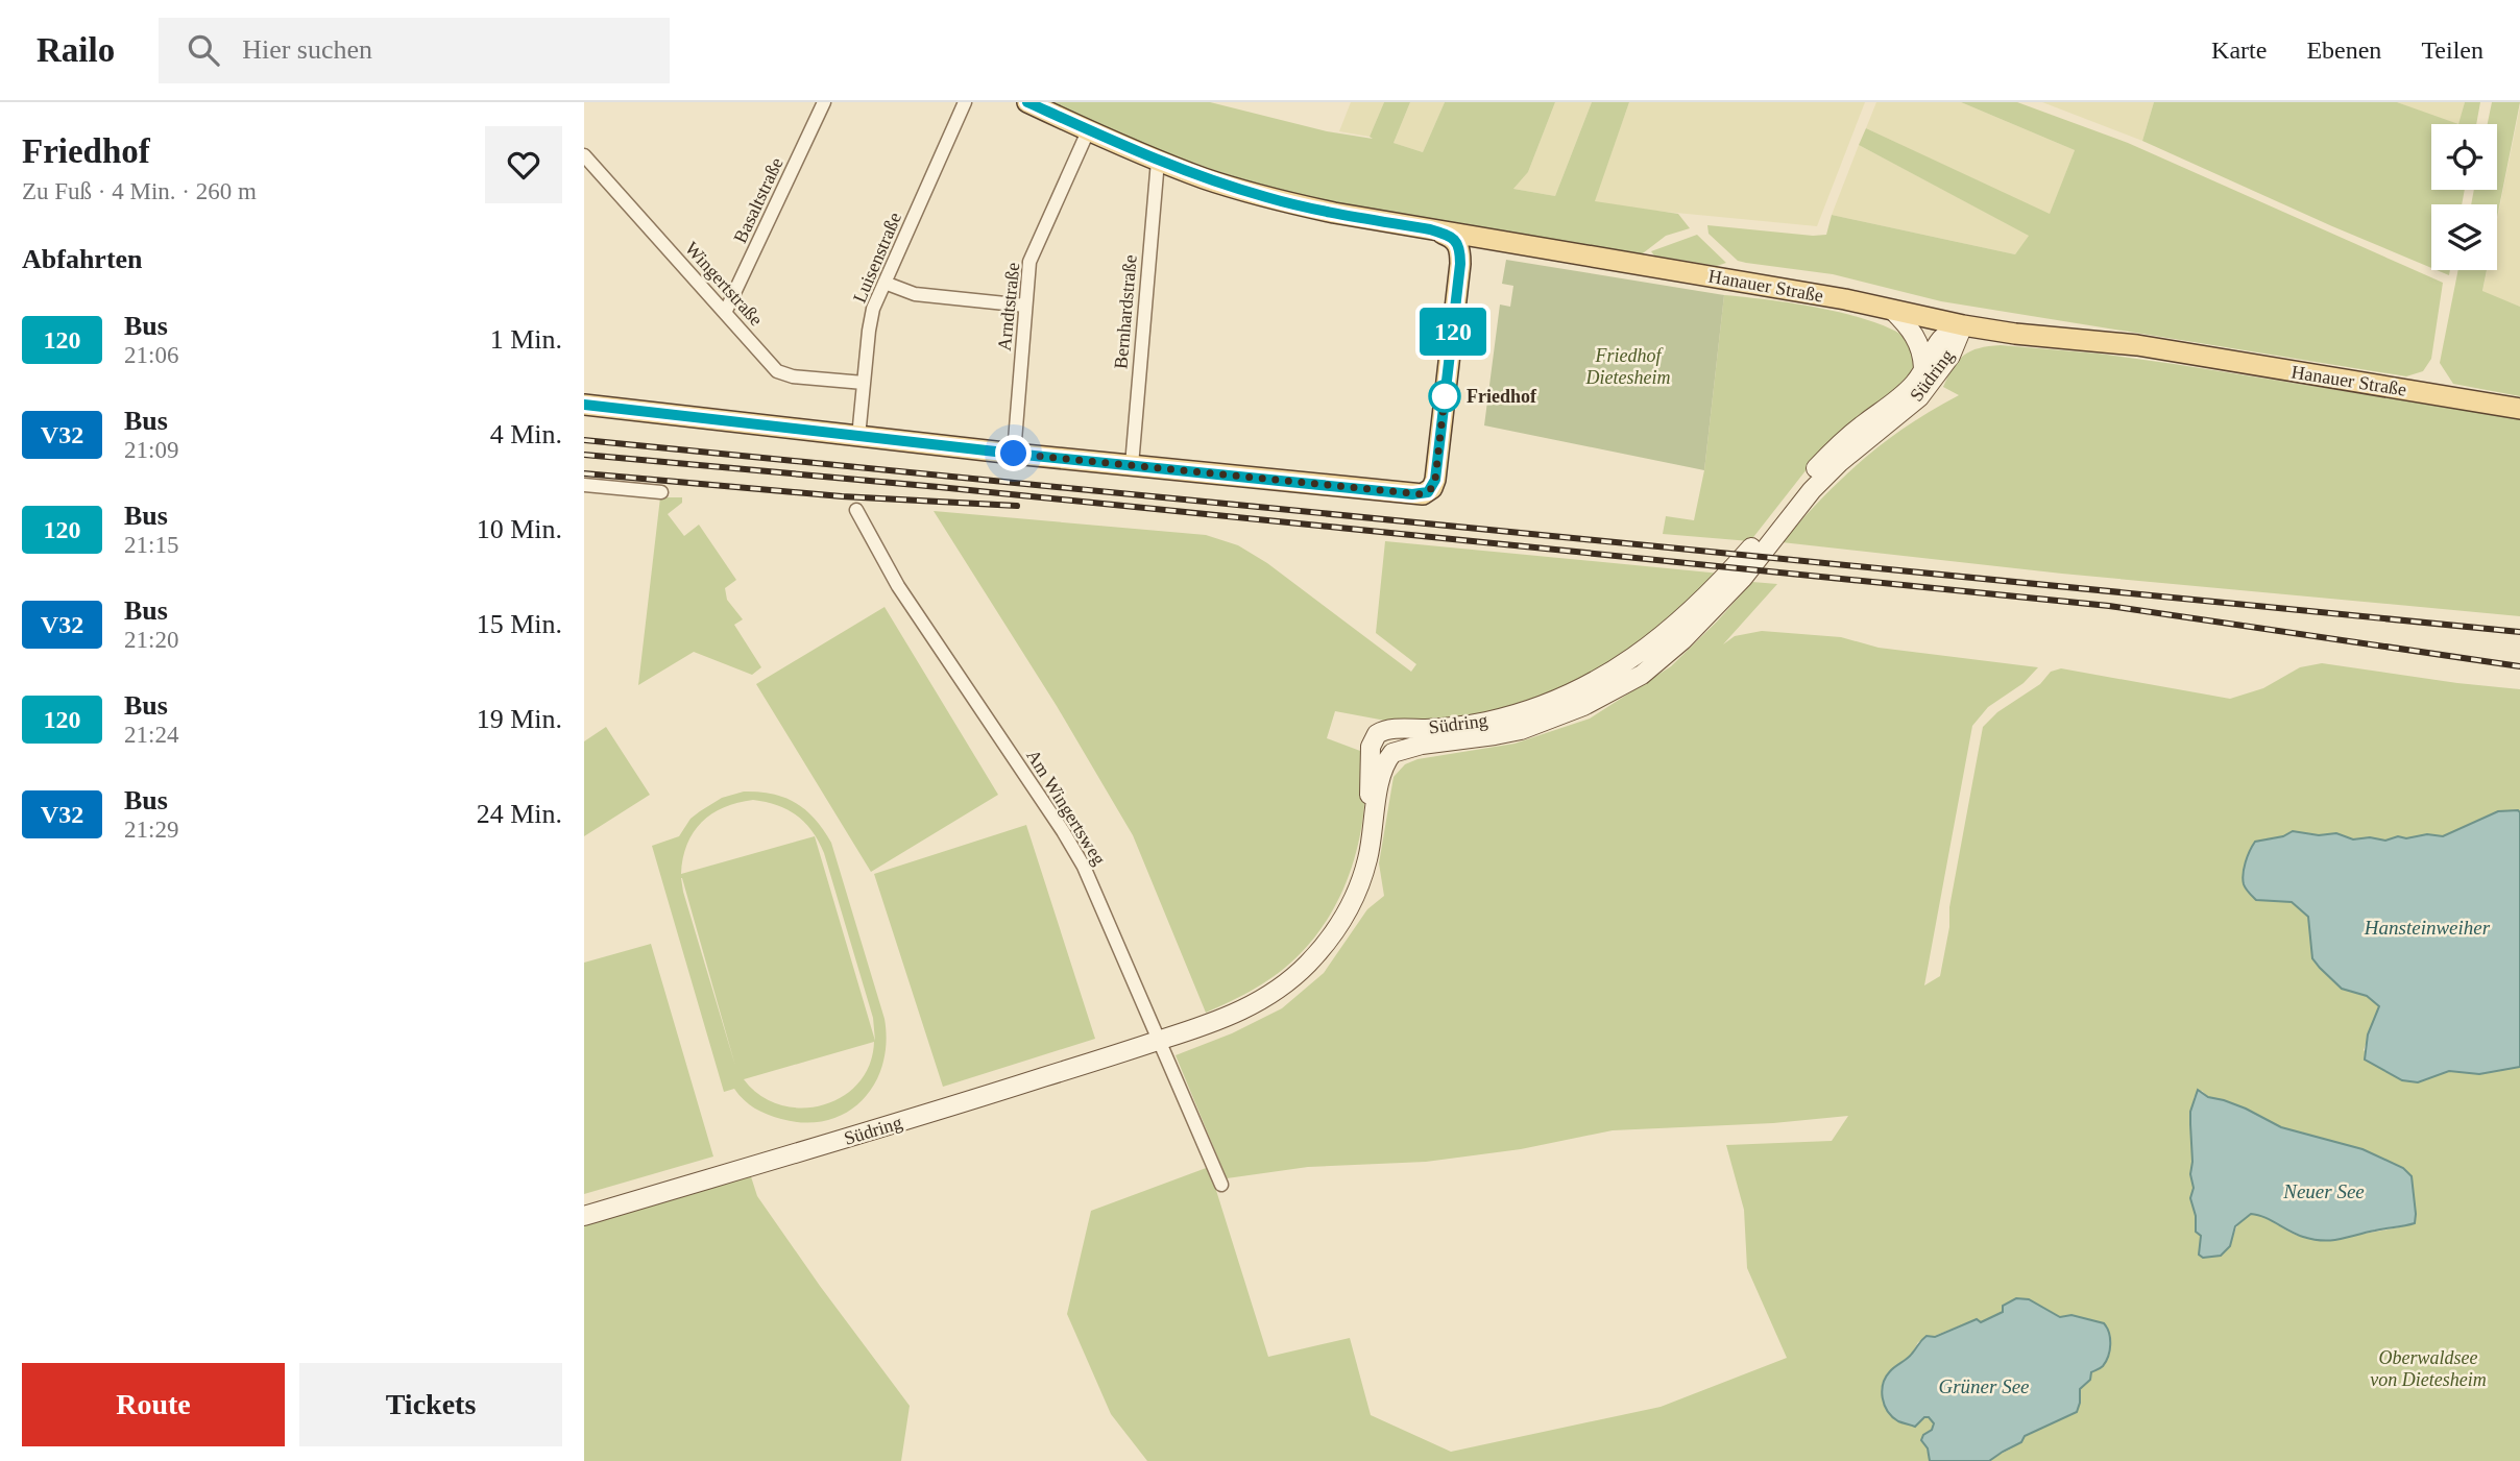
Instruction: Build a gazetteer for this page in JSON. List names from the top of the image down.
{
  "streets": {
    "main road": ["Hanauer Straße"],
    "street": [
      "Basaltstraße",
      "Luisenstraße",
      "Wingertstraße",
      "Arndtstraße",
      "Bernhardstraße",
      "Südring",
      "Am Wingertsweg"
    ]
  },
  "crossings": [
    ["Basaltstraße", "Wingertstraße"],
    ["Luisenstraße", "Wingertstraße"],
    ["Hanauer Straße", "Arndtstraße"],
    ["Hanauer Straße", "Bernhardstraße"],
    ["Hanauer Straße", "Südring"],
    ["Südring", "Am Wingertsweg"]
  ],
  "water": ["Hansteinweiher", "Neuer See", "Grüner See"],
  "parks": ["Friedhof Dietesheim", "Oberwaldsee von Dietesheim"],
  "places": ["Friedhof"],
  "lines": ["bus line 120"],
  "page": {
    "header": "Railo",
    "search": "Hier suchen",
    "nav": ["Karte", "Ebenen", "Teilen"],
    "heading": [
      ["Friedhof", "Zu Fuß · 4 Min. · 260 m"],
      "Abfahrten"
    ],
    "on_map": "120",
    "list": [
      {
        "mark": "120",
        "name": "Bus",
        "note": "21:06",
        "value": "1 Min."
      },
      {
        "mark": "V32",
        "name": "Bus",
        "note": "21:09",
        "value": "4 Min."
      },
      {
        "mark": "120",
        "name": "Bus",
        "note": "21:15",
        "value": "10 Min."
      },
      {
        "mark": "V32",
        "name": "Bus",
        "note": "21:20",
        "value": "15 Min."
      },
      {
        "mark": "120",
        "name": "Bus",
        "note": "21:24",
        "value": "19 Min."
      },
      {
        "mark": "V32",
        "name": "Bus",
        "note": "21:29",
        "value": "24 Min."
      }
    ],
    "buttons": ["Route", "Tickets"]
  }
}
